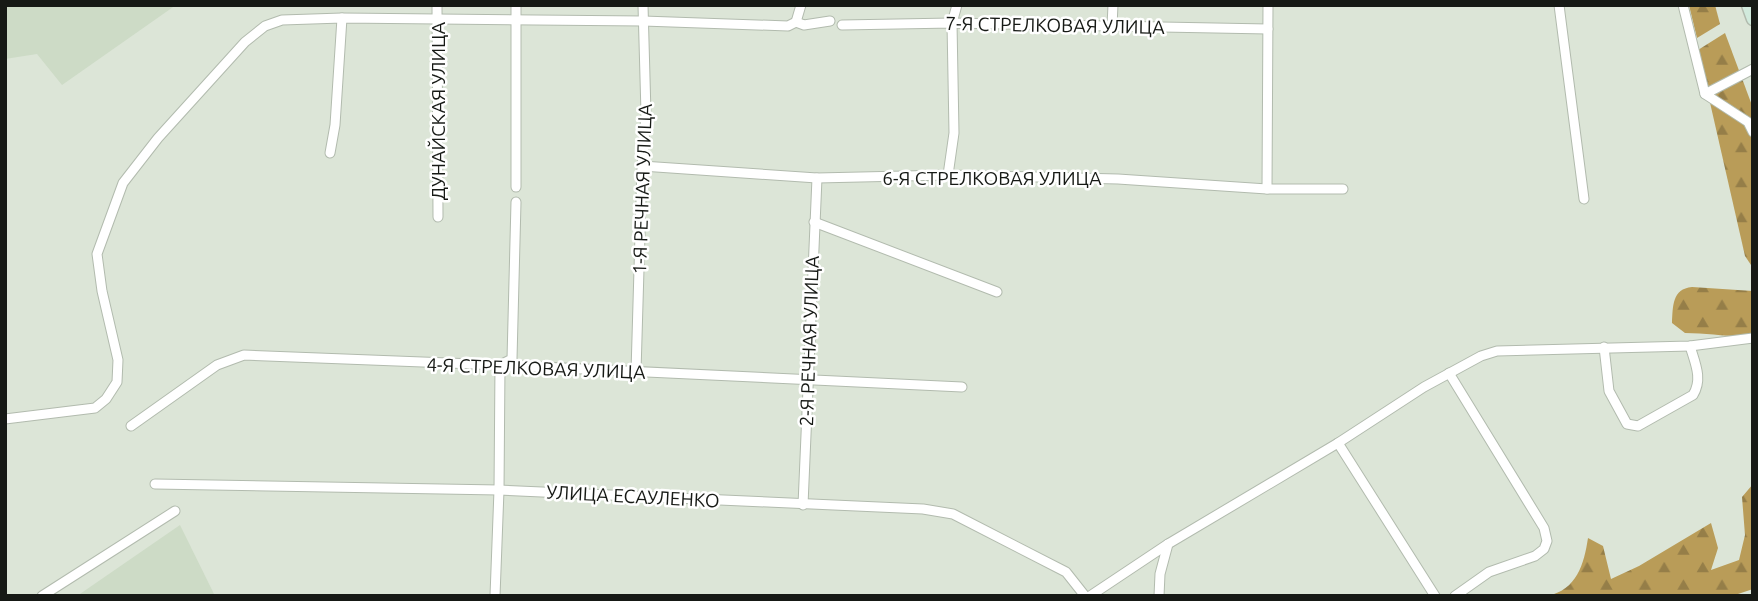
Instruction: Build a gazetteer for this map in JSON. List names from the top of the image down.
{
  "streets": {
    "street": [
      "7-Я СТРЕЛКОВАЯ УЛИЦА",
      "ДУНАЙСКАЯ УЛИЦА",
      "6-Я СТРЕЛКОВАЯ УЛИЦА",
      "1-Я РЕЧНАЯ УЛИЦА",
      "2-Я РЕЧНАЯ УЛИЦА",
      "4-Я СТРЕЛКОВАЯ УЛИЦА",
      "УЛИЦА ЕСАУЛЕНКО"
    ]
  },
  "crossings": [
    ["6-Я СТРЕЛКОВАЯ УЛИЦА", "1-Я РЕЧНАЯ УЛИЦА"],
    ["6-Я СТРЕЛКОВАЯ УЛИЦА", "2-Я РЕЧНАЯ УЛИЦА"],
    ["1-Я РЕЧНАЯ УЛИЦА", "4-Я СТРЕЛКОВАЯ УЛИЦА"],
    ["2-Я РЕЧНАЯ УЛИЦА", "4-Я СТРЕЛКОВАЯ УЛИЦА"],
    ["2-Я РЕЧНАЯ УЛИЦА", "УЛИЦА ЕСАУЛЕНКО"]
  ]
}
